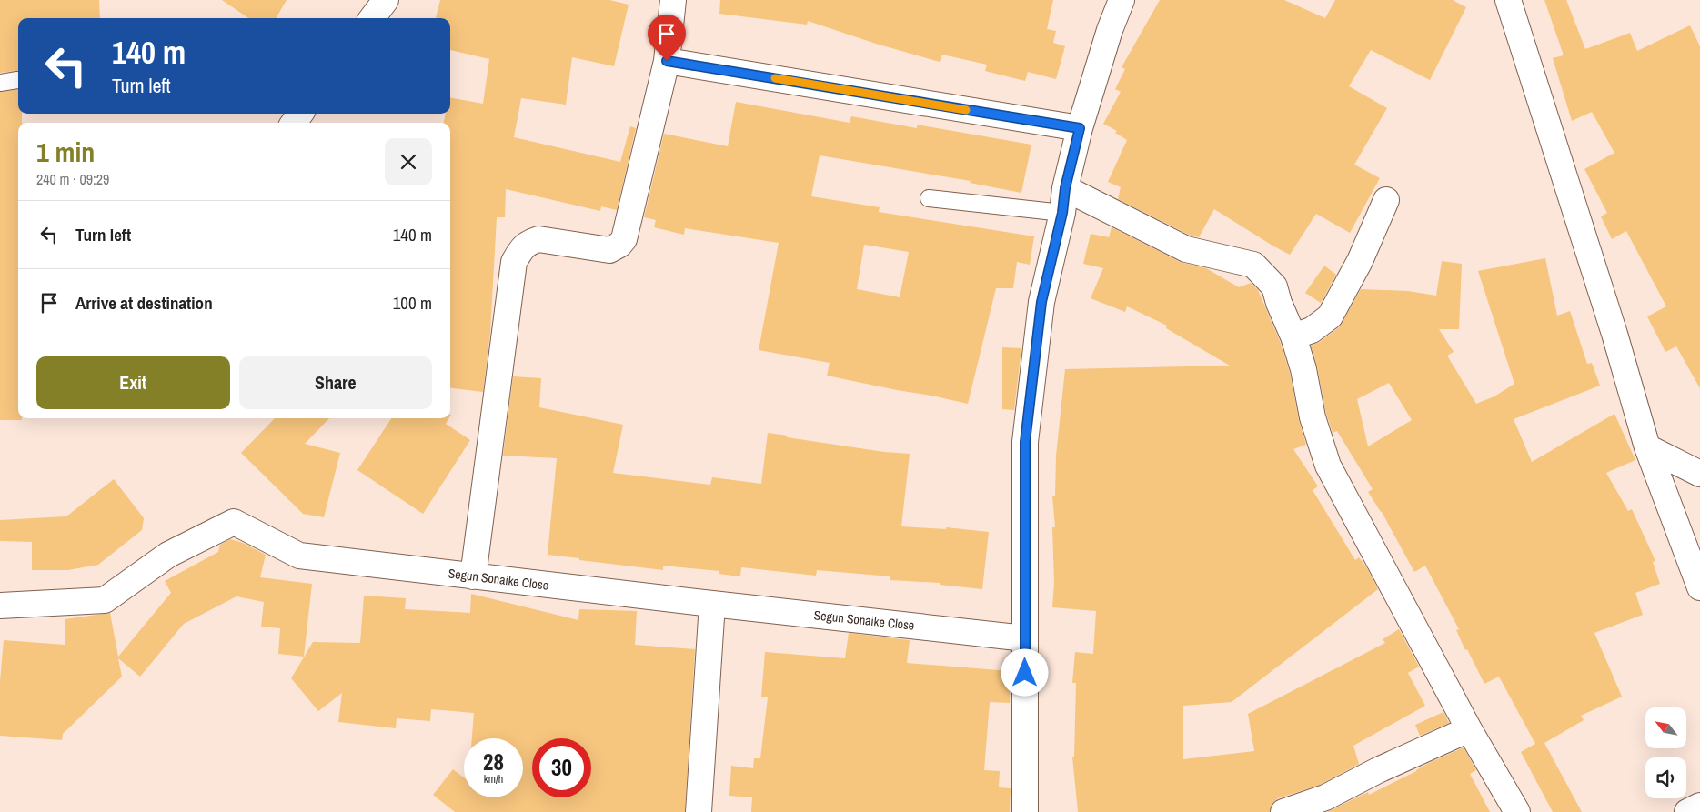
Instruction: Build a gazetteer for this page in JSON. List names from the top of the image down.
{
  "streets": {
    "street": ["Segun Sonaike Close"]
  },
  "north": "top left",
  "page": {
    "turn": ["140 m", "Turn left"],
    "heading": ["1 min", "240 m · 09:29"],
    "list": [
      {
        "name": "Turn left",
        "value": "140 m"
      },
      {
        "name": "Arrive at destination",
        "value": "100 m"
      }
    ],
    "buttons": ["Exit", "Share"],
    "speed": "28 km/h",
    "limit": "30"
  }
}
